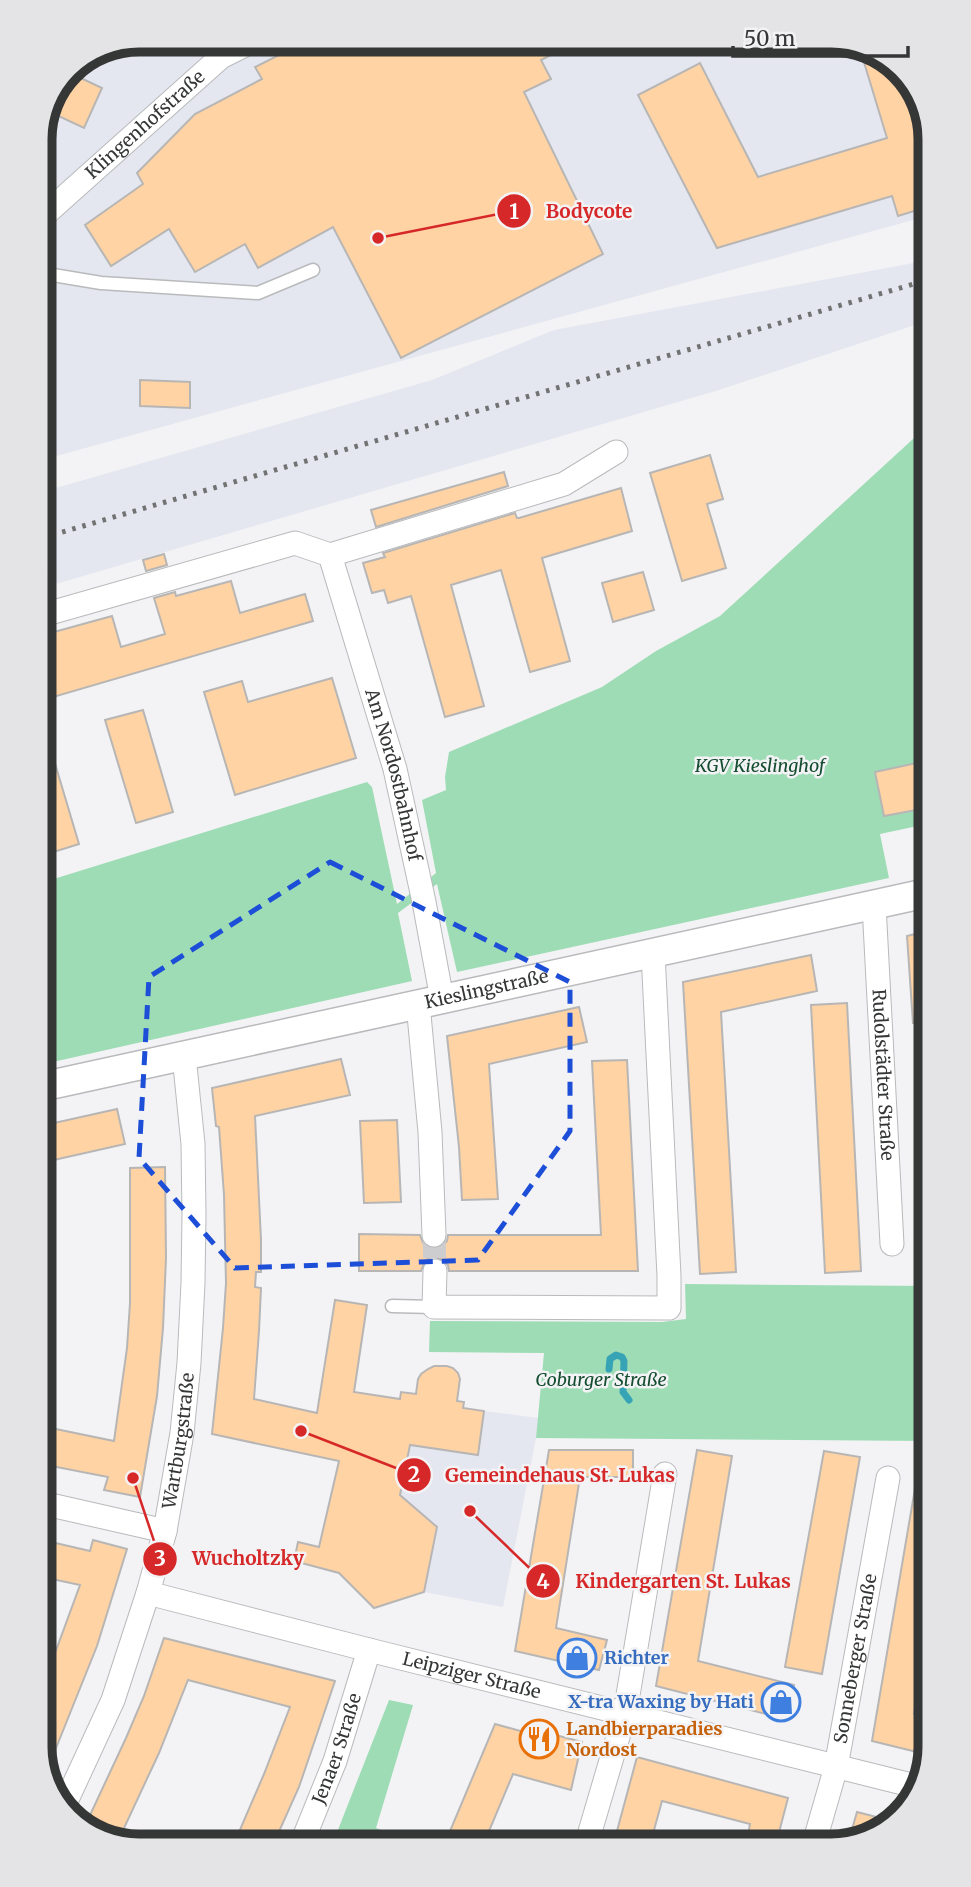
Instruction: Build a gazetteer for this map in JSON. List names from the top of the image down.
{
  "streets": {
    "street": [
      "Klingenhofstraße",
      "Am Nordostbahnhof",
      "Kieslingstraße",
      "Rudolstädter Straße",
      "Wartburgstraße",
      "Sonneberger Straße",
      "Leipziger Straße",
      "Jenaer Straße"
    ]
  },
  "crossings": [
    ["Am Nordostbahnhof", "Kieslingstraße"],
    ["Kieslingstraße", "Rudolstädter Straße"],
    ["Kieslingstraße", "Wartburgstraße"],
    ["Wartburgstraße", "Leipziger Straße"],
    ["Sonneberger Straße", "Leipziger Straße"],
    ["Leipziger Straße", "Jenaer Straße"]
  ],
  "parks": ["KGV Kieslinghof", "Coburger Straße"],
  "places": {
    "other": [
      "Bodycote",
      "Gemeindehaus St. Lukas",
      "Wucholtzky",
      "Kindergarten St. Lukas"
    ],
    "shop": ["Richter", "X-tra Waxing by Hati"],
    "restaurant": ["Landbierparadies Nordost"]
  },
  "scale_bar": "50 m"
}
